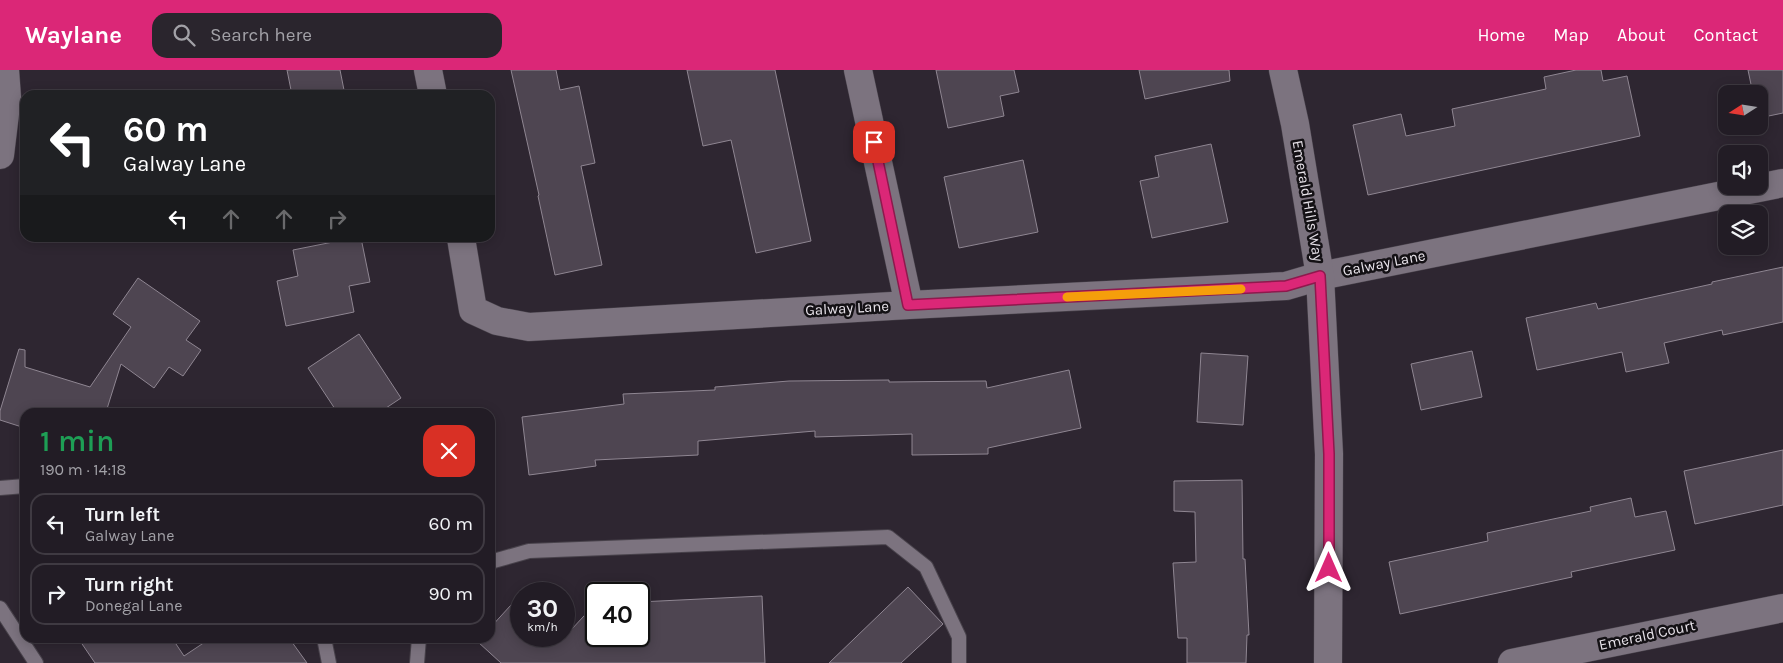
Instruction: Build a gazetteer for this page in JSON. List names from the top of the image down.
{
  "streets": {
    "street": ["Emerald Hills Way", "Galway Lane", "Emerald Court"]
  },
  "crossings": [
    ["Emerald Hills Way", "Galway Lane"]
  ],
  "north": "left",
  "page": {
    "header": "Waylane",
    "search": "Search here",
    "nav": [
      "Home",
      "Map",
      "About",
      "Contact"
    ],
    "turn": ["60 m", "Galway Lane"],
    "heading": ["1 min", "190 m · 14:18"],
    "list": [
      {
        "name": "Turn left",
        "note": "Galway Lane",
        "value": "60 m"
      },
      {
        "name": "Turn right",
        "note": "Donegal Lane",
        "value": "90 m"
      }
    ],
    "speed": "30 km/h",
    "limit": "40"
  }
}
